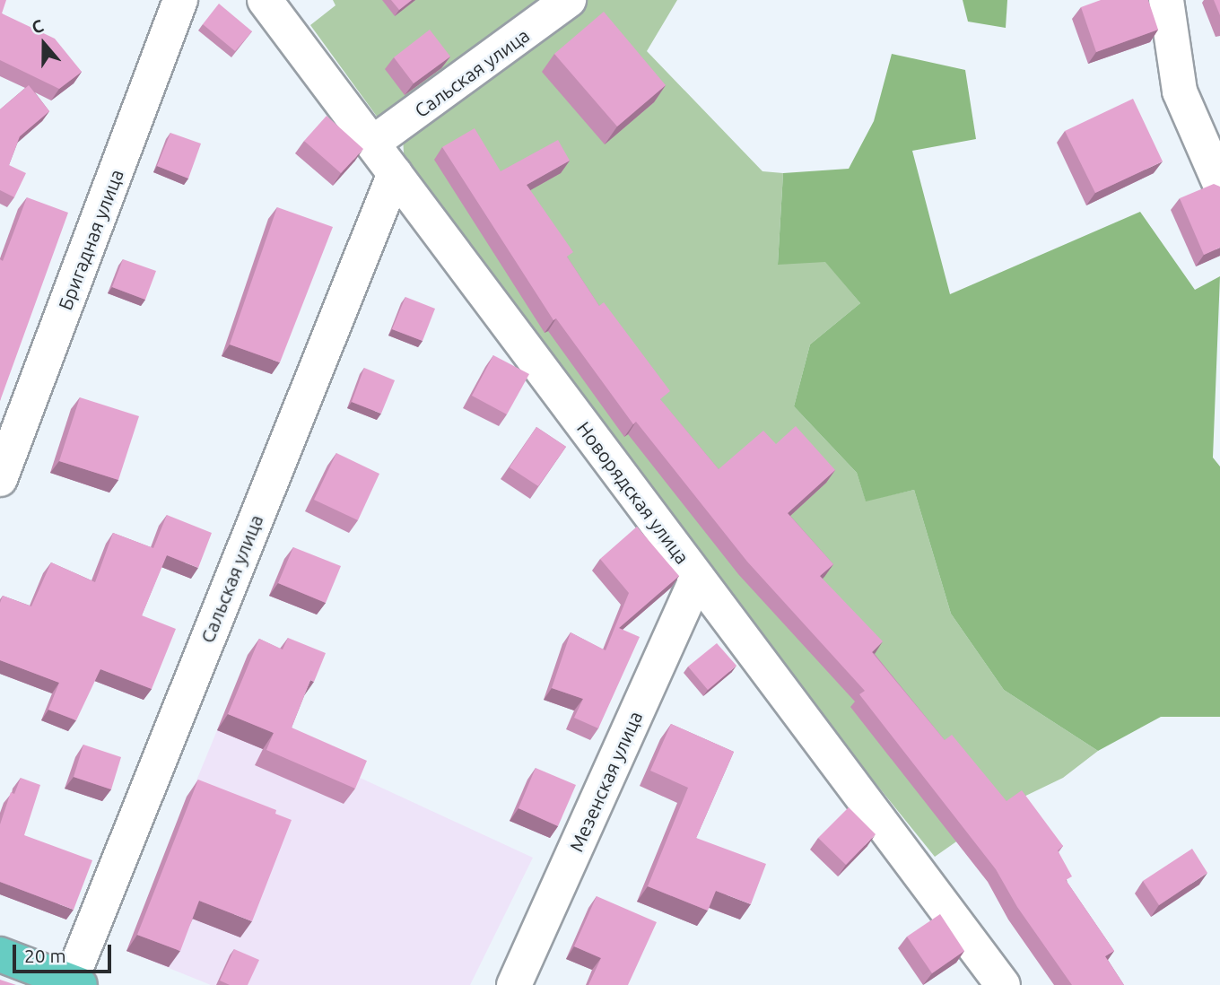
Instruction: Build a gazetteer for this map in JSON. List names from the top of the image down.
{
  "streets": {
    "street": [
      "Сальская улица",
      "Бригадная улица",
      "Новорядская улица",
      "Мезенская улица"
    ]
  },
  "crossings": [
    ["Сальская улица", "Новорядская улица"],
    ["Новорядская улица", "Мезенская улица"]
  ],
  "scale_bar": "20 m",
  "north": "top"
}
